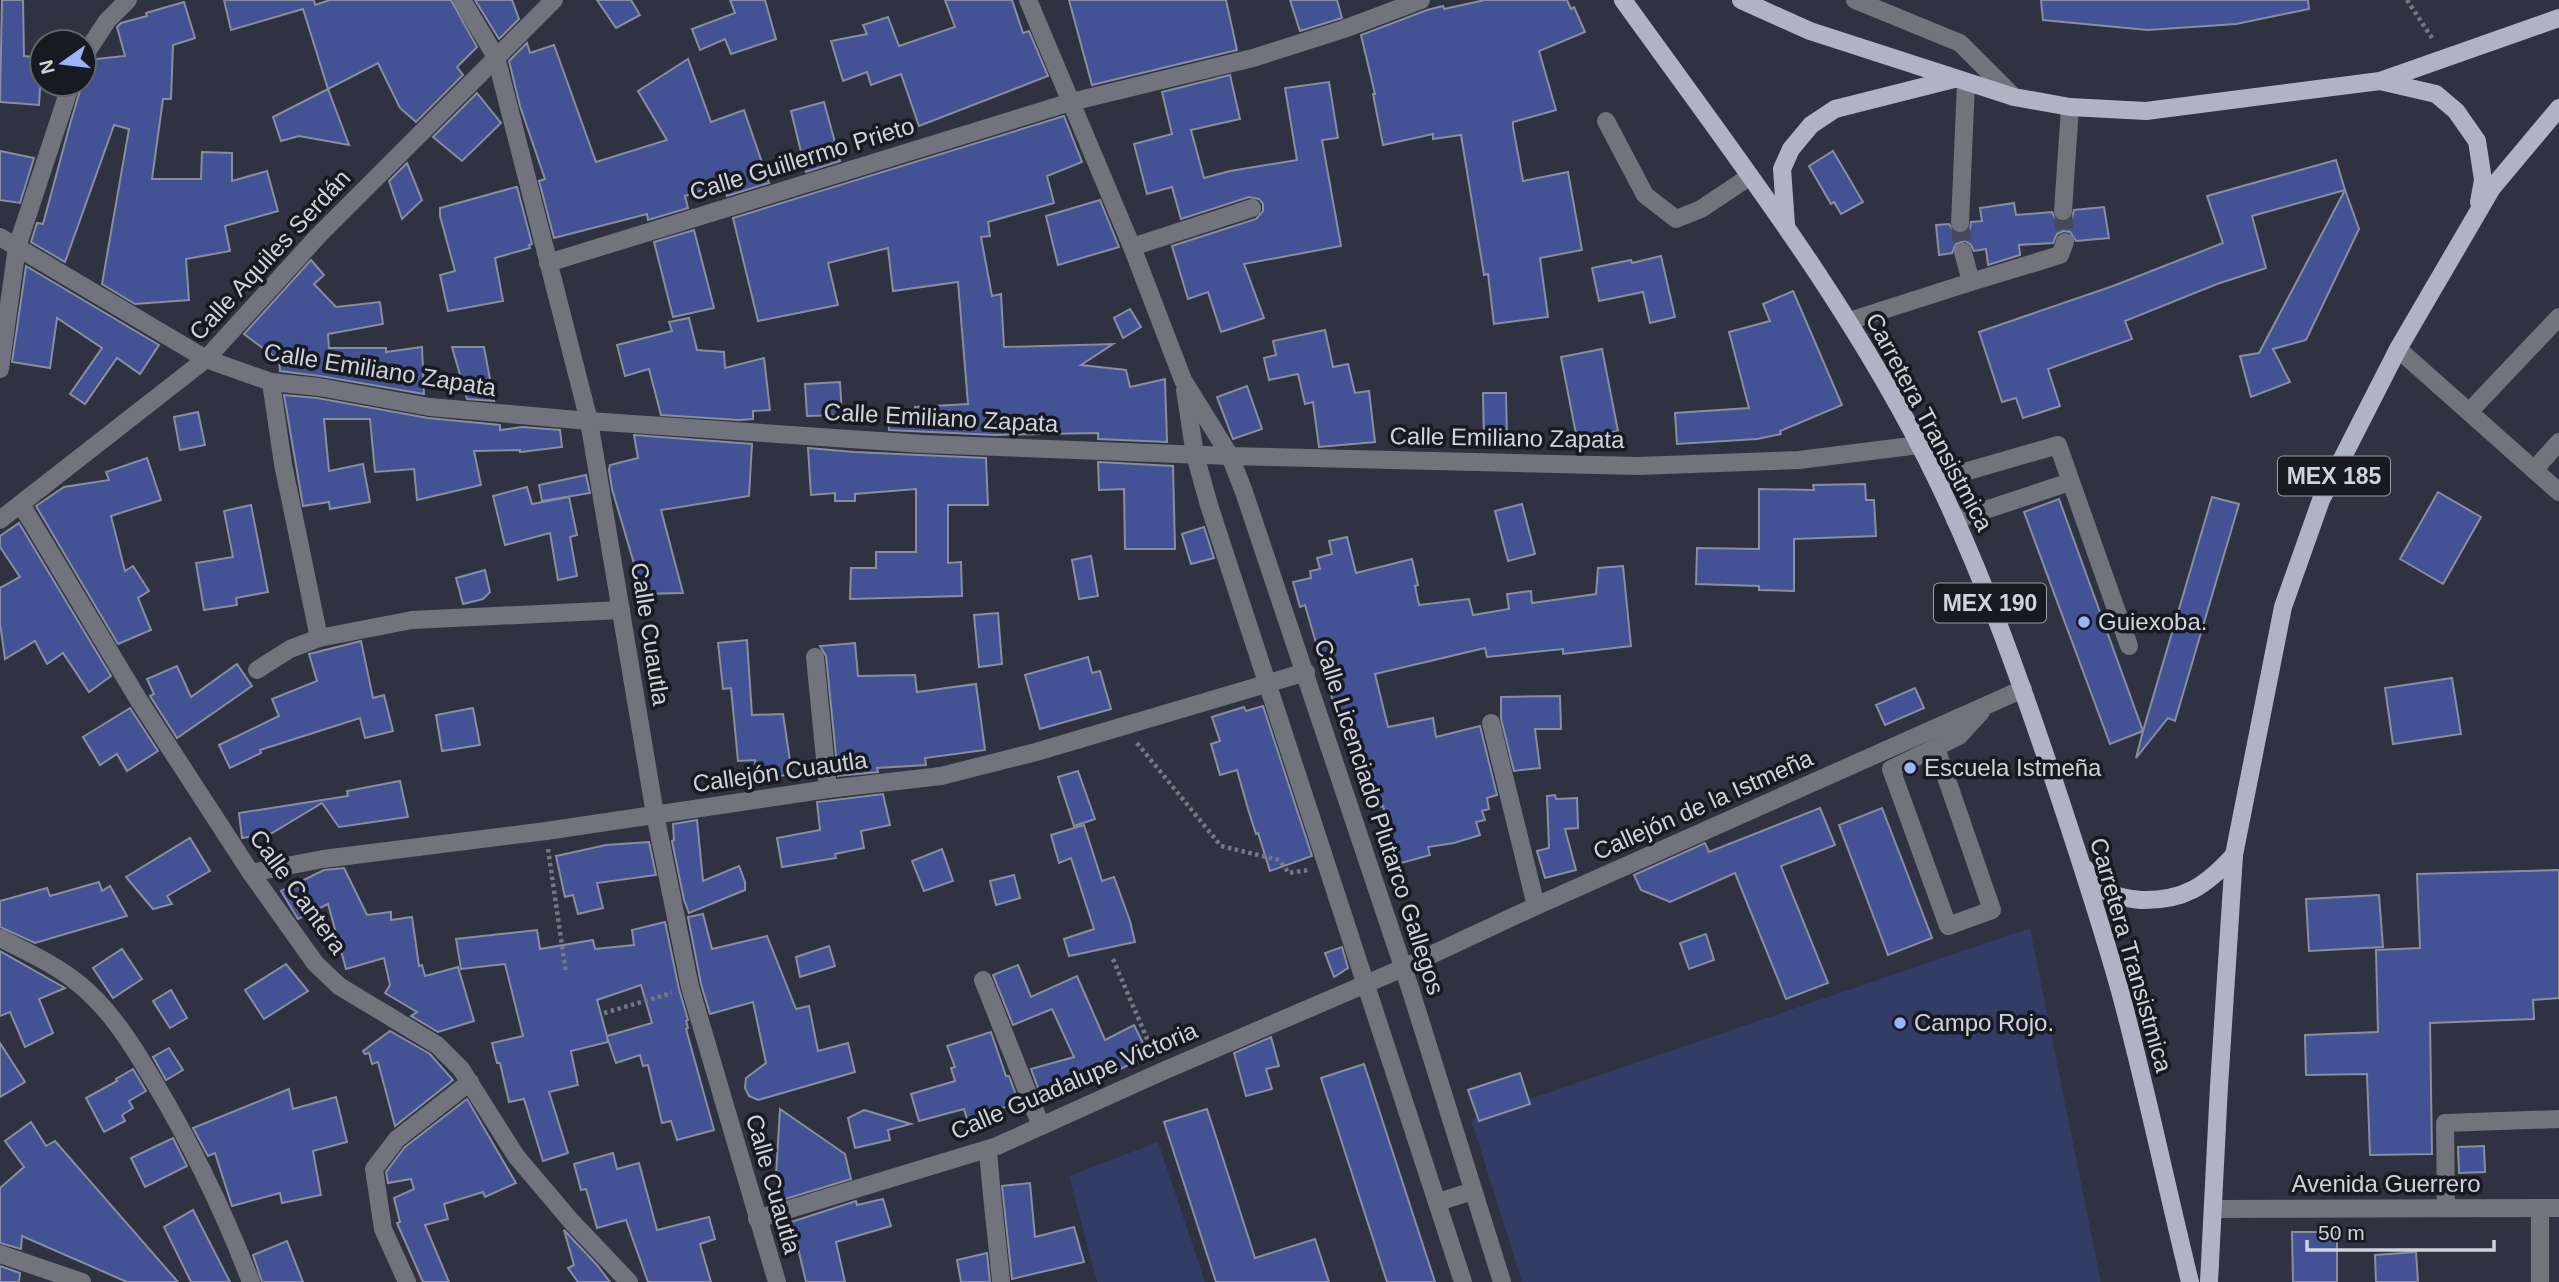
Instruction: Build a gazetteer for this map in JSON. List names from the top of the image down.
{
  "streets": {
    "main road": ["Carretera Transistmica", "MEX 185", "MEX 190"],
    "street": [
      "Calle Guillermo Prieto",
      "Calle Aquiles Serdán",
      "Calle Emiliano Zapata",
      "Calle Cuautla",
      "Callejón Cuautla",
      "Callejón de la Istmeña",
      "Calle Licenciado Plutarco Gallegos",
      "Calle Cantera",
      "Calle Guadalupe Victoria",
      "Avenida Guerrero"
    ]
  },
  "crossings": [
    ["Calle Guillermo Prieto", "Calle Cuautla"],
    ["Calle Guillermo Prieto", "Calle Licenciado Plutarco Gallegos"],
    ["Calle Aquiles Serdán", "Calle Emiliano Zapata"],
    ["Calle Aquiles Serdán", "Calle Cuautla"],
    ["Calle Aquiles Serdán", "Calle Cantera"],
    ["Calle Emiliano Zapata", "Carretera Transistmica"],
    ["Calle Emiliano Zapata", "Calle Cuautla"],
    ["Calle Emiliano Zapata", "Calle Licenciado Plutarco Gallegos"],
    ["Carretera Transistmica", "MEX 190"],
    ["Carretera Transistmica", "Callejón de la Istmeña"],
    ["MEX 185", "MEX 190"],
    ["Calle Cuautla", "Callejón Cuautla"],
    ["Calle Cuautla", "Calle Guadalupe Victoria"],
    ["Callejón Cuautla", "Calle Licenciado Plutarco Gallegos"],
    ["Callejón Cuautla", "Calle Cantera"],
    ["Callejón de la Istmeña", "Calle Licenciado Plutarco Gallegos"],
    ["Callejón de la Istmeña", "Calle Guadalupe Victoria"],
    ["Calle Licenciado Plutarco Gallegos", "Calle Guadalupe Victoria"]
  ],
  "places": ["Guiexoba.", "Escuela Istmeña", "Campo Rojo."],
  "scale_bar": "50 m",
  "north": "left"
}
